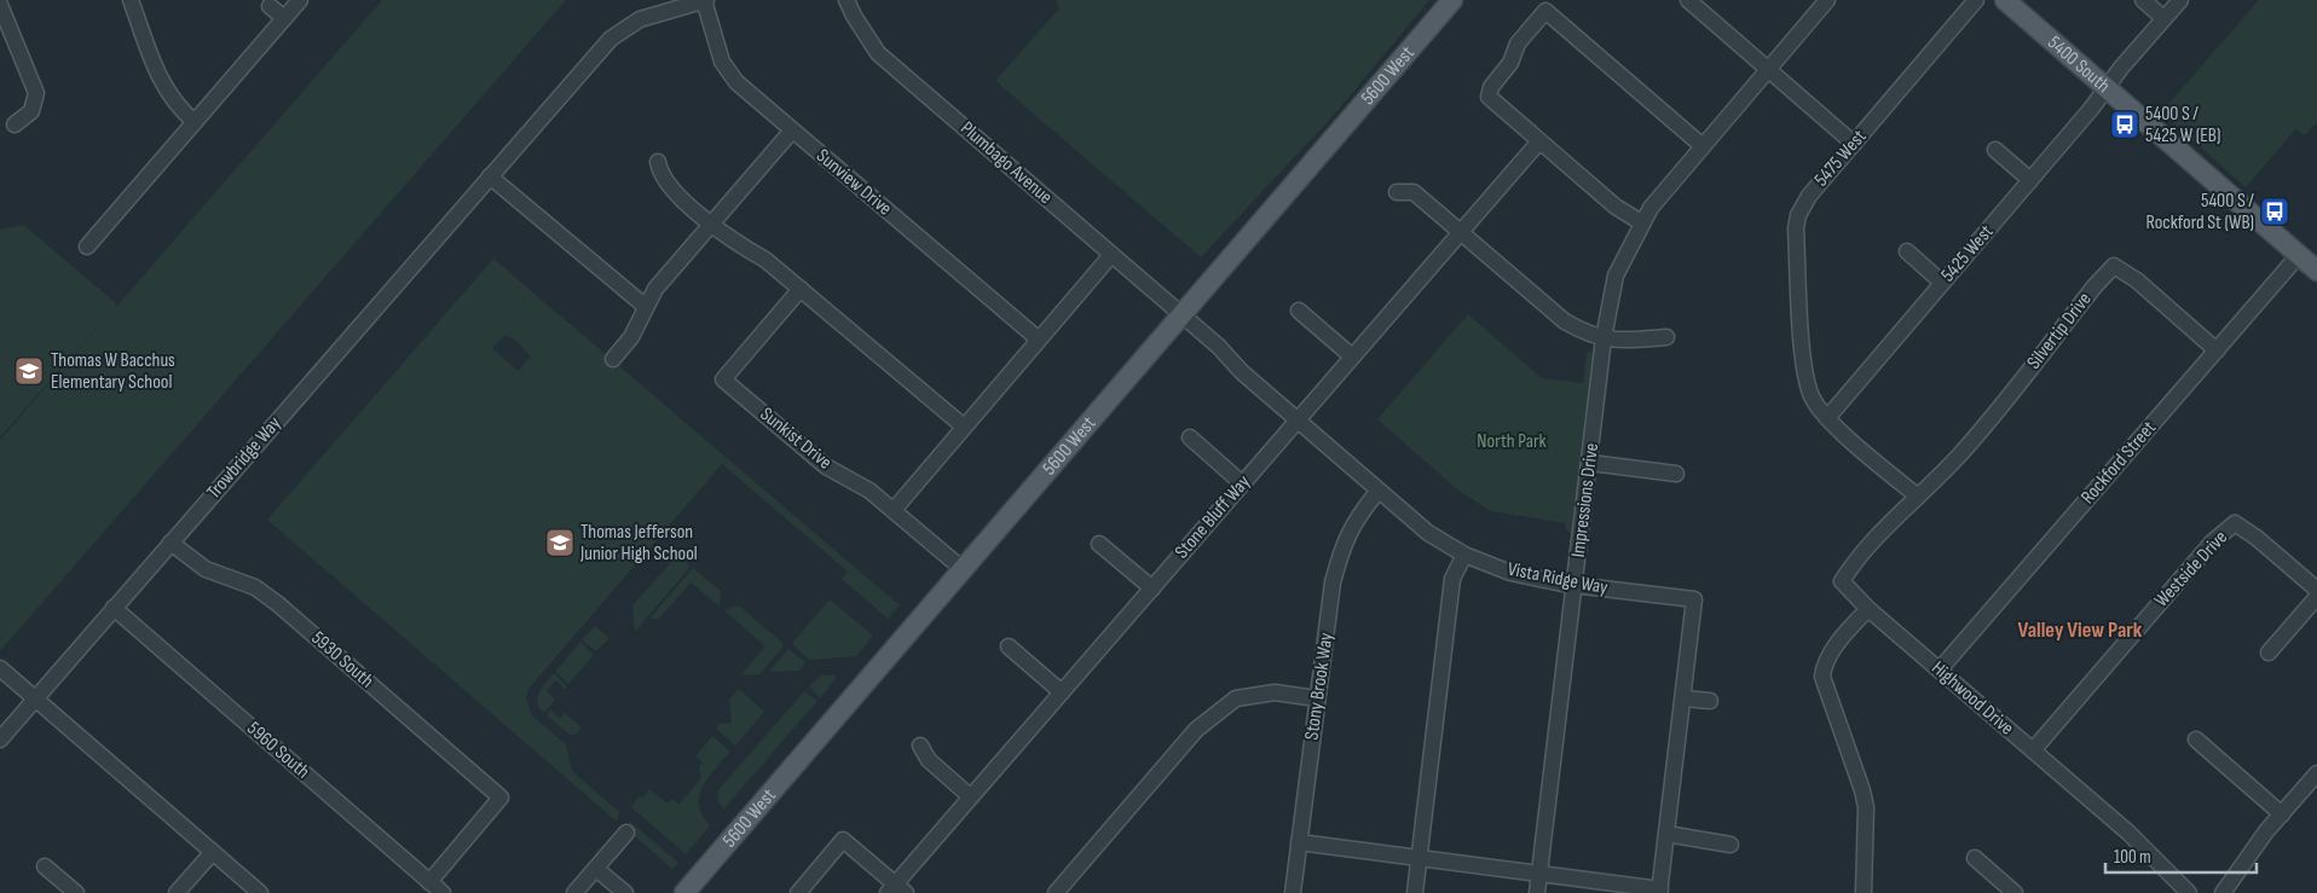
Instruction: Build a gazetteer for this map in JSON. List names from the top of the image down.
{
  "streets": {
    "main road": ["5400 South", "5600 West"],
    "street": [
      "5475 West",
      "Plumbago Avenue",
      "Sunview Drive",
      "5425 West",
      "Silvertip Drive",
      "Sunkist Drive",
      "Trowbridge Way",
      "Rockford Street",
      "Impressions Drive",
      "Stone Bluff Way",
      "Westside Drive",
      "Vista Ridge Way",
      "5930 South",
      "Stony Brook Way",
      "Highwood Drive",
      "5960 South"
    ]
  },
  "crossings": [
    ["5400 South", "5425 West"],
    ["5400 South", "Rockford Street"],
    ["5600 West", "Plumbago Avenue"],
    ["5600 West", "Sunkist Drive"],
    ["5600 West", "Vista Ridge Way"],
    ["5475 West", "5425 West"],
    ["5475 West", "Silvertip Drive"],
    ["5475 West", "Highwood Drive"],
    ["Plumbago Avenue", "Vista Ridge Way"],
    ["Sunview Drive", "Trowbridge Way"],
    ["Silvertip Drive", "Rockford Street"],
    ["Silvertip Drive", "Highwood Drive"],
    ["Trowbridge Way", "5930 South"],
    ["Trowbridge Way", "5960 South"],
    ["Rockford Street", "Highwood Drive"],
    ["Impressions Drive", "Vista Ridge Way"],
    ["Stone Bluff Way", "Vista Ridge Way"],
    ["Westside Drive", "Highwood Drive"],
    ["Vista Ridge Way", "Stony Brook Way"],
    ["5930 South", "5960 South"]
  ],
  "districts": ["Valley View Park"],
  "parks": ["North Park"],
  "places": {
    "bus stop": ["5400 S / 5425 W (EB)", "5400 S / Rockford St (WB)"],
    "school or university": ["Thomas W Bacchus Elementary School", "Thomas Jefferson Junior High School"]
  },
  "scale_bar": "100 m"
}
